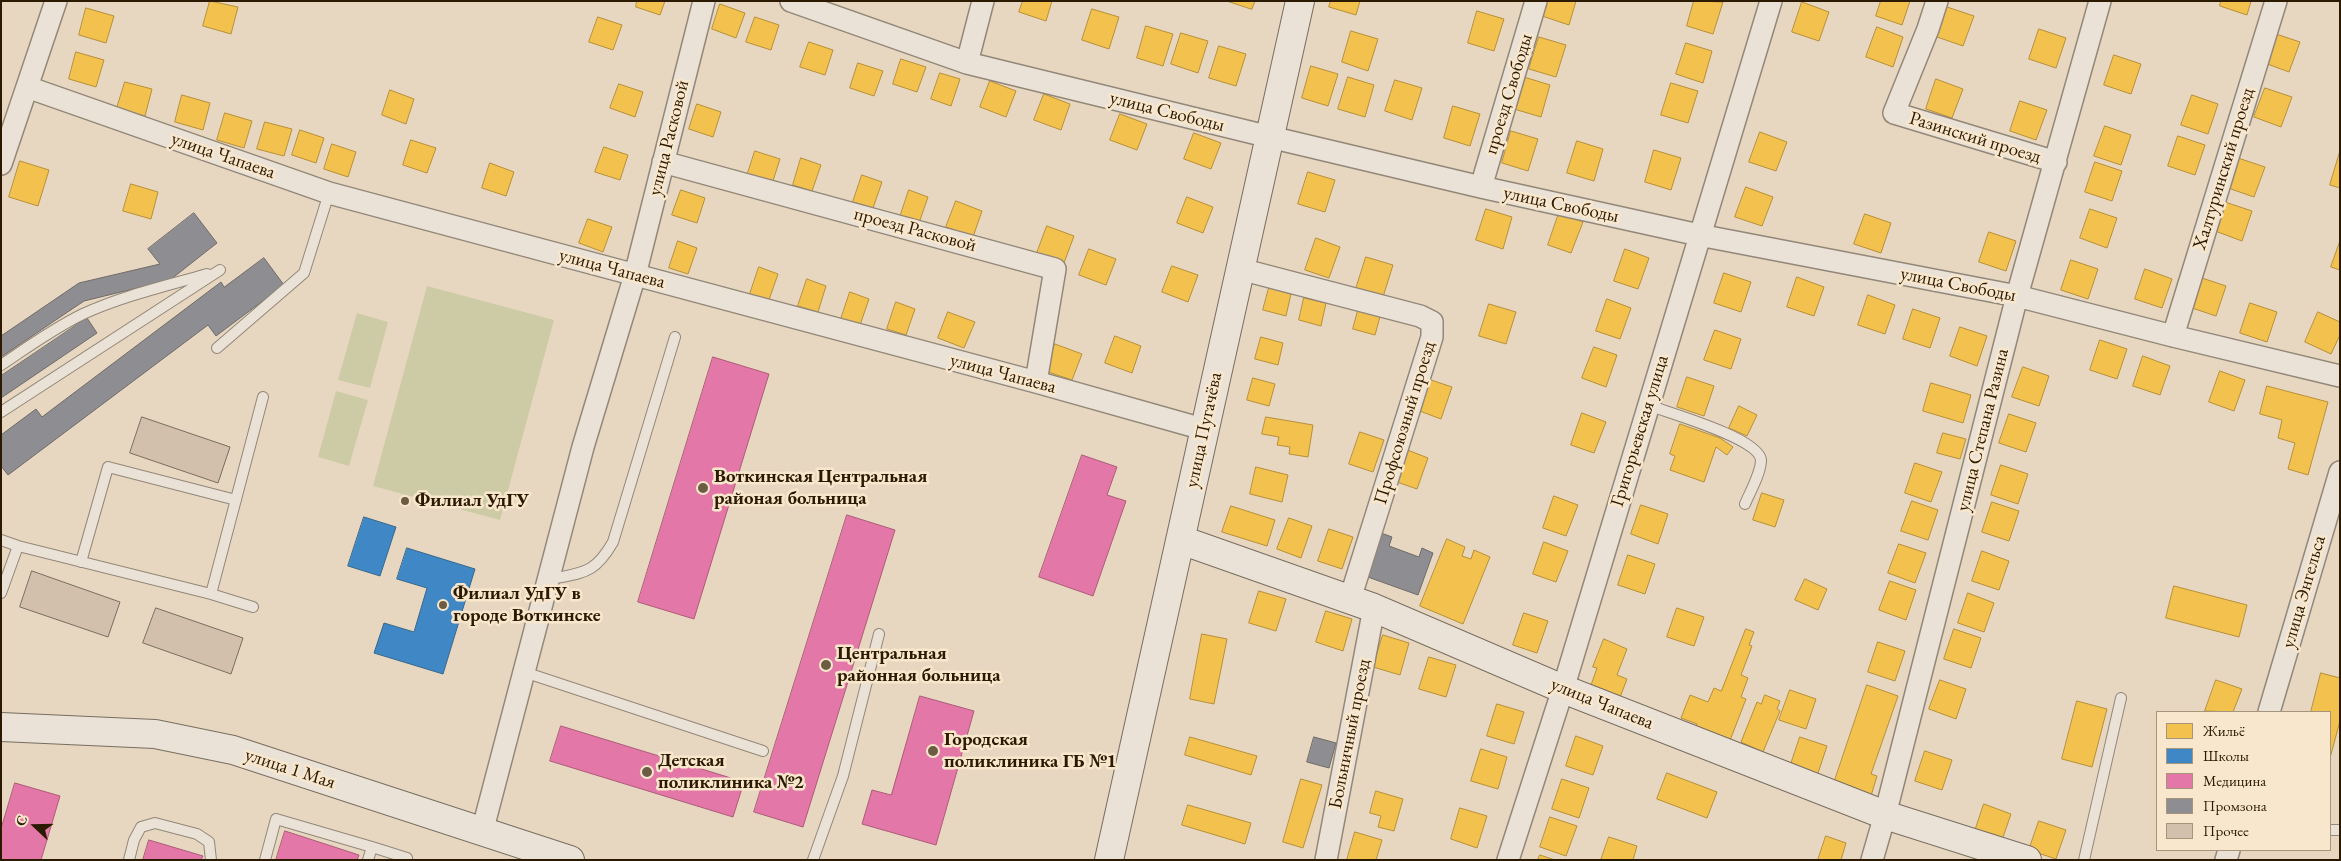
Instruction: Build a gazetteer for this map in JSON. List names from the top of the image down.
{
  "streets": {
    "main road": ["улица Чапаева", "улица Пугачёва", "улица 1 Мая"],
    "street": [
      "проезд Свободы",
      "улица Свободы",
      "улица Расковой",
      "Разинский проезд",
      "Халтуринский проезд",
      "проезд Расковой",
      "Профсоюзный проезд",
      "улица Степана Разина",
      "Григорьевская улица",
      "улица Энгельса",
      "Больничный проезд"
    ]
  },
  "crossings": [
    ["проезд Свободы", "улица Свободы"],
    ["улица Свободы", "Халтуринский проезд"],
    ["улица Свободы", "улица Пугачёва"],
    ["улица Свободы", "улица Степана Разина"],
    ["улица Свободы", "Григорьевская улица"],
    ["улица Расковой", "улица Чапаева"],
    ["улица Расковой", "проезд Расковой"],
    ["улица Расковой", "улица 1 Мая"],
    ["Разинский проезд", "улица Степана Разина"],
    ["улица Чапаева", "проезд Расковой"],
    ["улица Чапаева", "Профсоюзный проезд"],
    ["улица Чапаева", "улица Пугачёва"],
    ["улица Чапаева", "улица Степана Разина"],
    ["улица Чапаева", "Григорьевская улица"],
    ["улица Чапаева", "Больничный проезд"],
    ["Профсоюзный проезд", "улица Пугачёва"],
    ["Профсоюзный проезд", "Больничный проезд"]
  ],
  "places": [
    "Воткинская Центральная районая больница",
    "Филиал УдГУ",
    "Филиал УдГУ в городе Воткинске",
    "Центральная районная больница",
    "Городская поликлиника ГБ №1",
    "Детская поликлиника №2"
  ],
  "legend": [
    "Жильё",
    "Школы",
    "Медицина",
    "Промзона",
    "Прочее"
  ],
  "north": "left"
}
